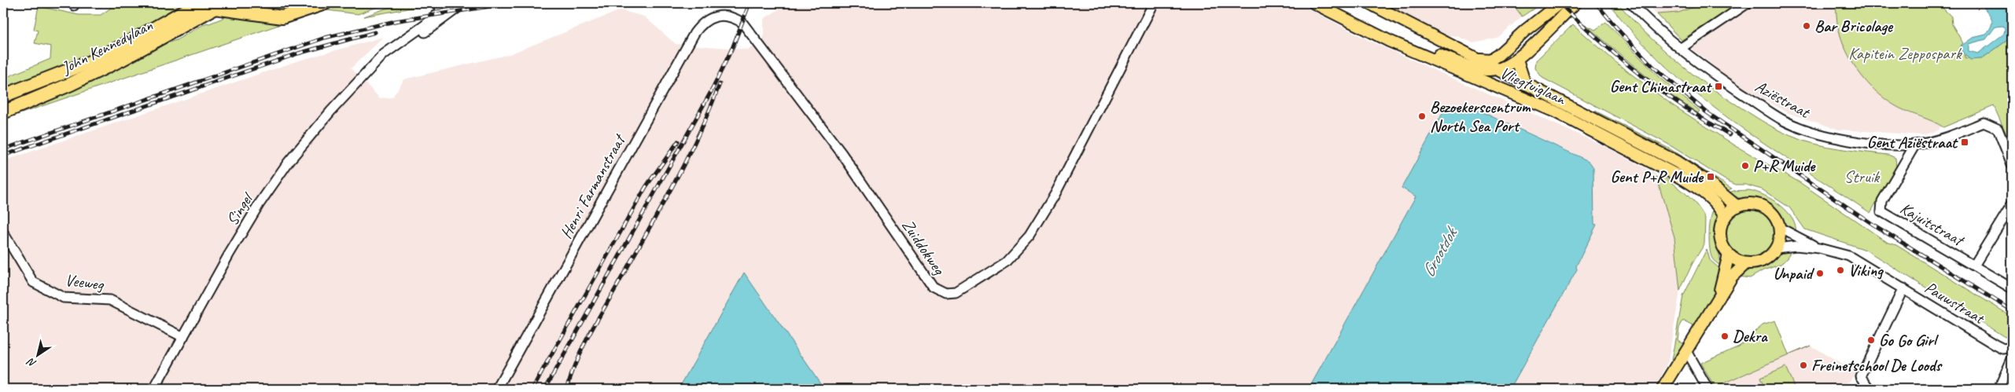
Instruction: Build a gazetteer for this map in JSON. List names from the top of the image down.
{
  "streets": {
    "highway": ["John Kennedylaan"],
    "main road": ["Vliegtuiglaan"],
    "street": [
      "Aziëstraat",
      "Henri Farmanstraat",
      "Singel",
      "Kajuitstraat",
      "Zuiddokweg",
      "Veeweg",
      "Pauwstraat"
    ]
  },
  "crossings": [
    ["Aziëstraat", "Kajuitstraat"],
    ["Henri Farmanstraat", "Zuiddokweg"],
    ["Singel", "Veeweg"]
  ],
  "water": ["Grootdok"],
  "parks": ["Kapitein Zeppospark", "Struik"],
  "places": {
    "other": [
      "Bar Bricolage",
      "Bezoekerscentrum North Sea Port",
      "P+R Muide",
      "Viking",
      "Unpaid",
      "Dekra",
      "Go Go Girl",
      "Freinetschool De Loods"
    ],
    "transit": ["Gent Chinastraat", "Gent Aziëstraat", "Gent P+R Muide"]
  },
  "north": "bottom left"
}
